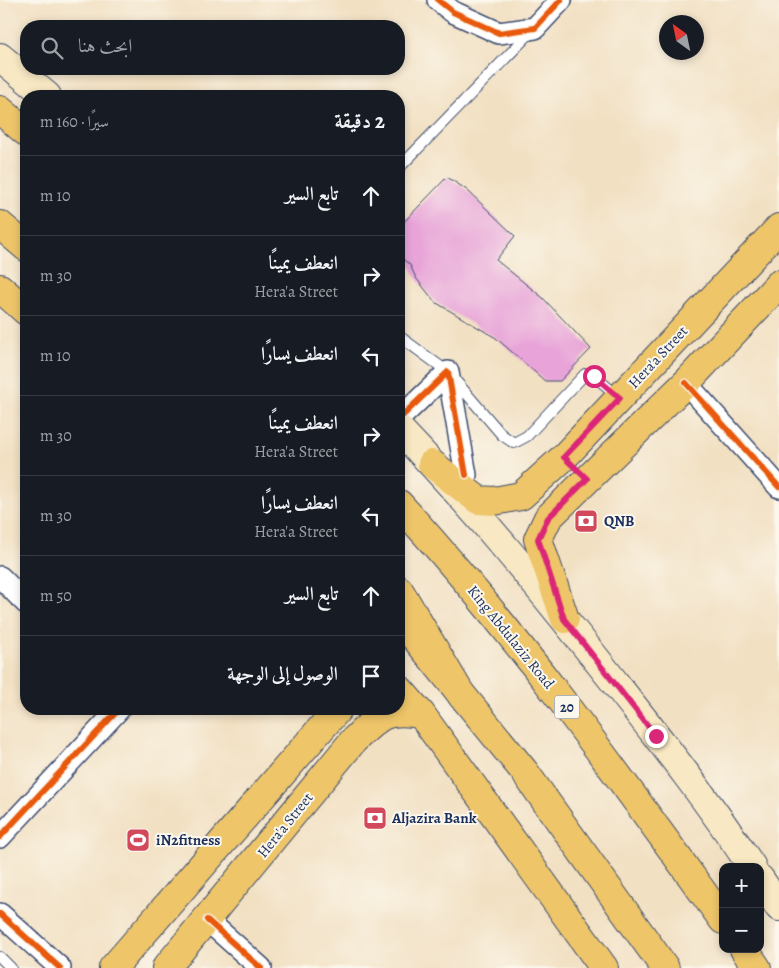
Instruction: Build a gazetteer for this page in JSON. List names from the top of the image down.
{
  "streets": {
    "main road": ["Hera'a Street", "King Abdulaziz Road", "20"]
  },
  "places": {
    "bank": ["QNB", "Aljazira Bank"],
    "sports": ["iN2fitness"]
  },
  "north": "top left",
  "page": {
    "search": "ابحث هنا",
    "heading": ["2 دقيقة", "سيرًا · 160 m"],
    "list": [
      ["تابع السير", "10 m"],
      ["انعطف يمينًا", "Hera'a Street", "30 m"],
      ["انعطف يسارًا", "10 m"],
      ["انعطف يمينًا", "Hera'a Street", "30 m"],
      ["انعطف يسارًا", "Hera'a Street", "30 m"],
      ["تابع السير", "50 m"],
      "الوصول إلى الوجهة"
    ],
    "map_buttons": ["+", "−"]
  }
}
